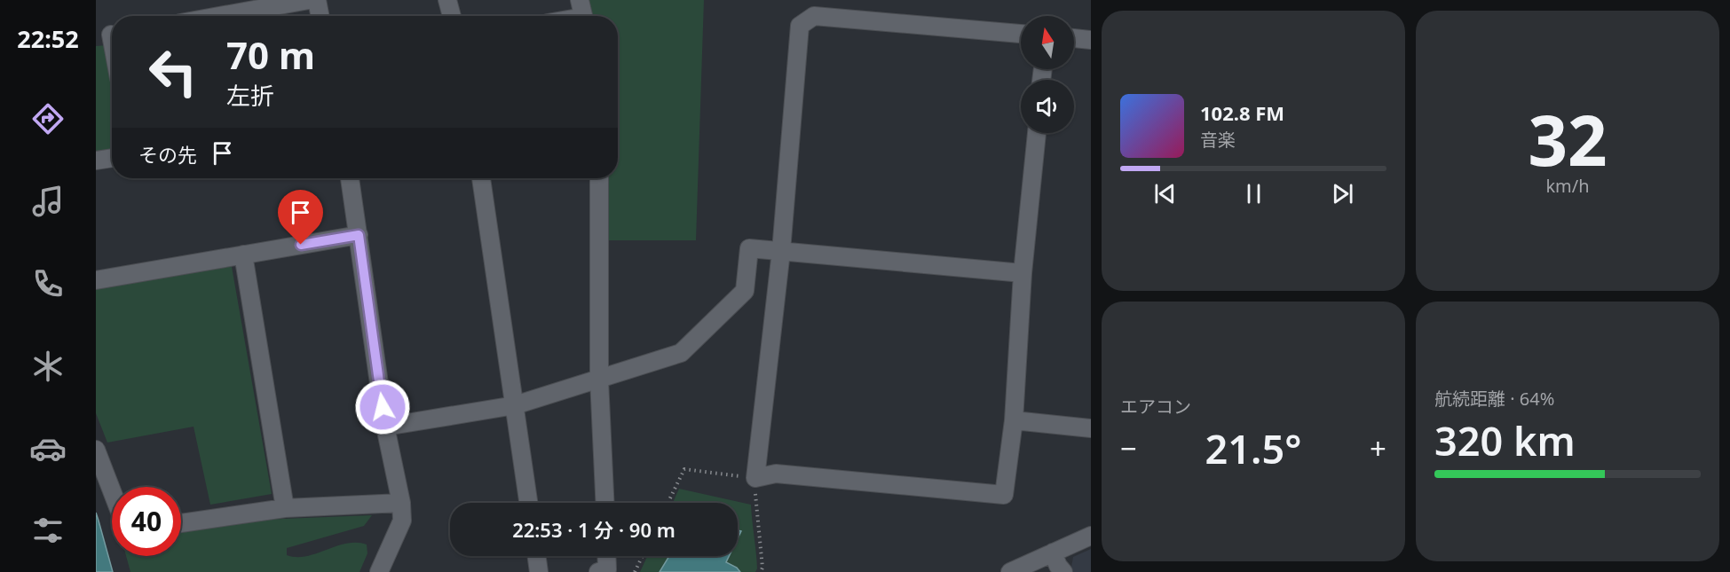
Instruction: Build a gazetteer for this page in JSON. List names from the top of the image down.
{
  "north": "top",
  "page": {
    "tabs": "22:52",
    "tile": [
      ["32", "km/h"],
      "エアコン",
      ["航続距離 · 64%", "320 km"]
    ],
    "turn": ["70 m", "左折"],
    "song": ["102.8 FM", "音楽"],
    "then": "その先",
    "heat": ["−", "21.5°", "+"],
    "limit": "40",
    "trip": "22:53 · 1 分 · 90 m"
  }
}
